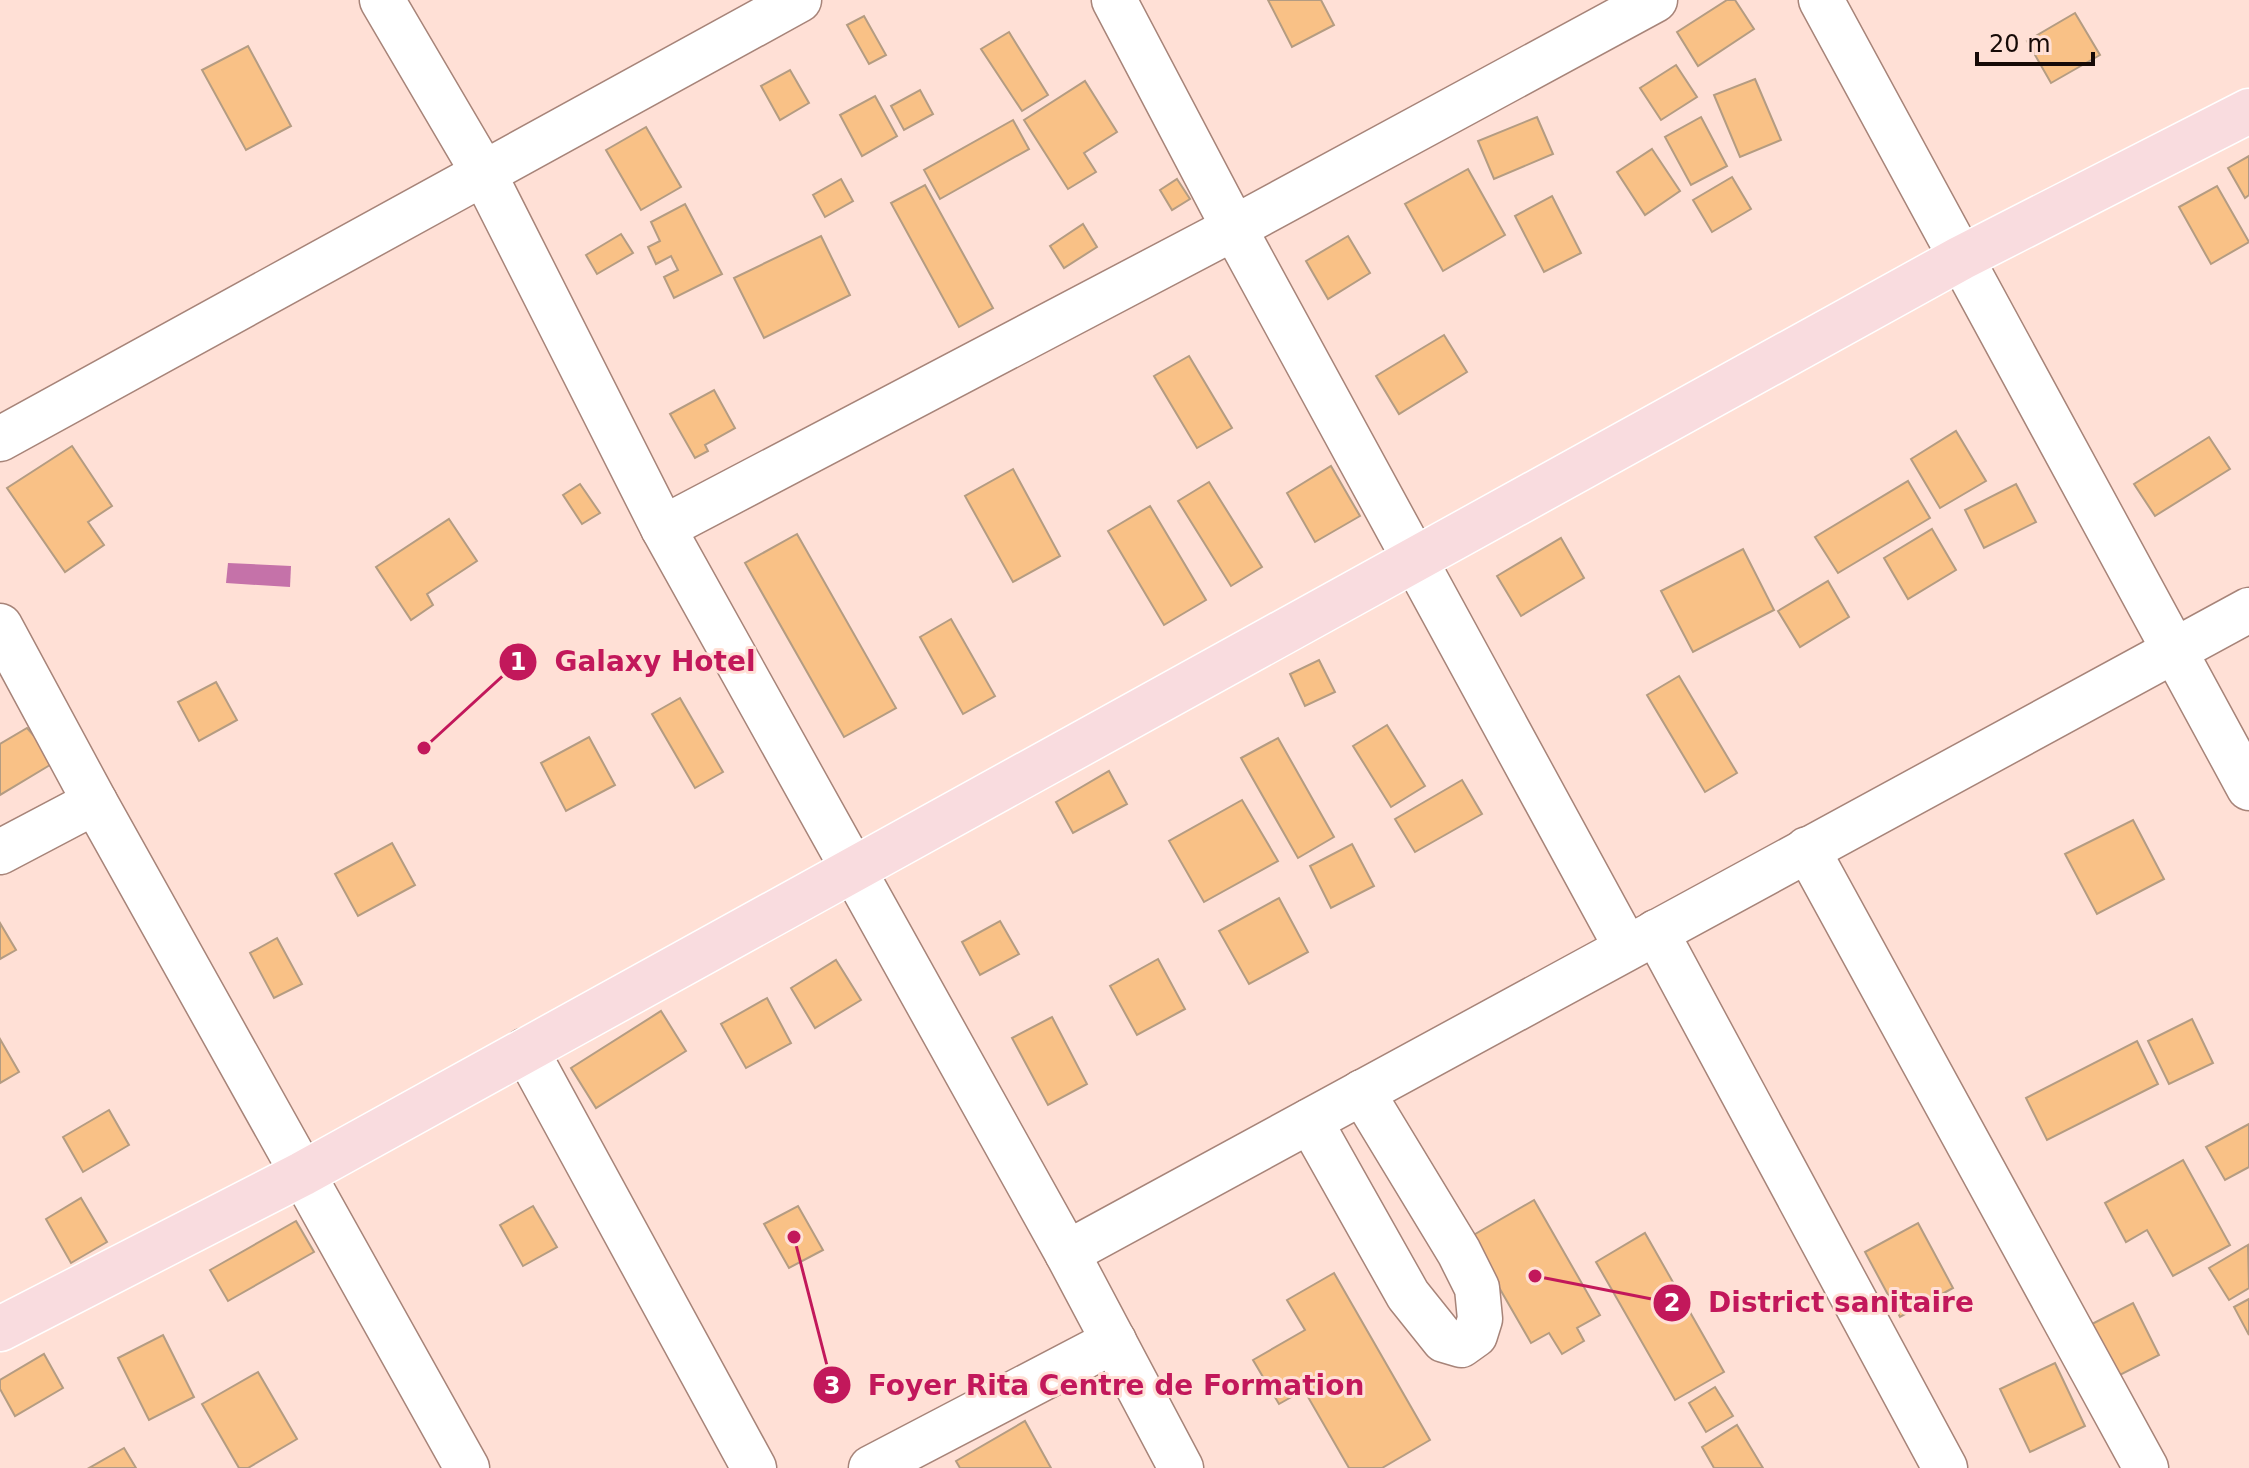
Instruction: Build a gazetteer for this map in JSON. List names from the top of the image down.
{
  "places": ["Galaxy Hotel", "Foyer Rita Centre de Formation", "District sanitaire"],
  "scale_bar": "20 m"
}
